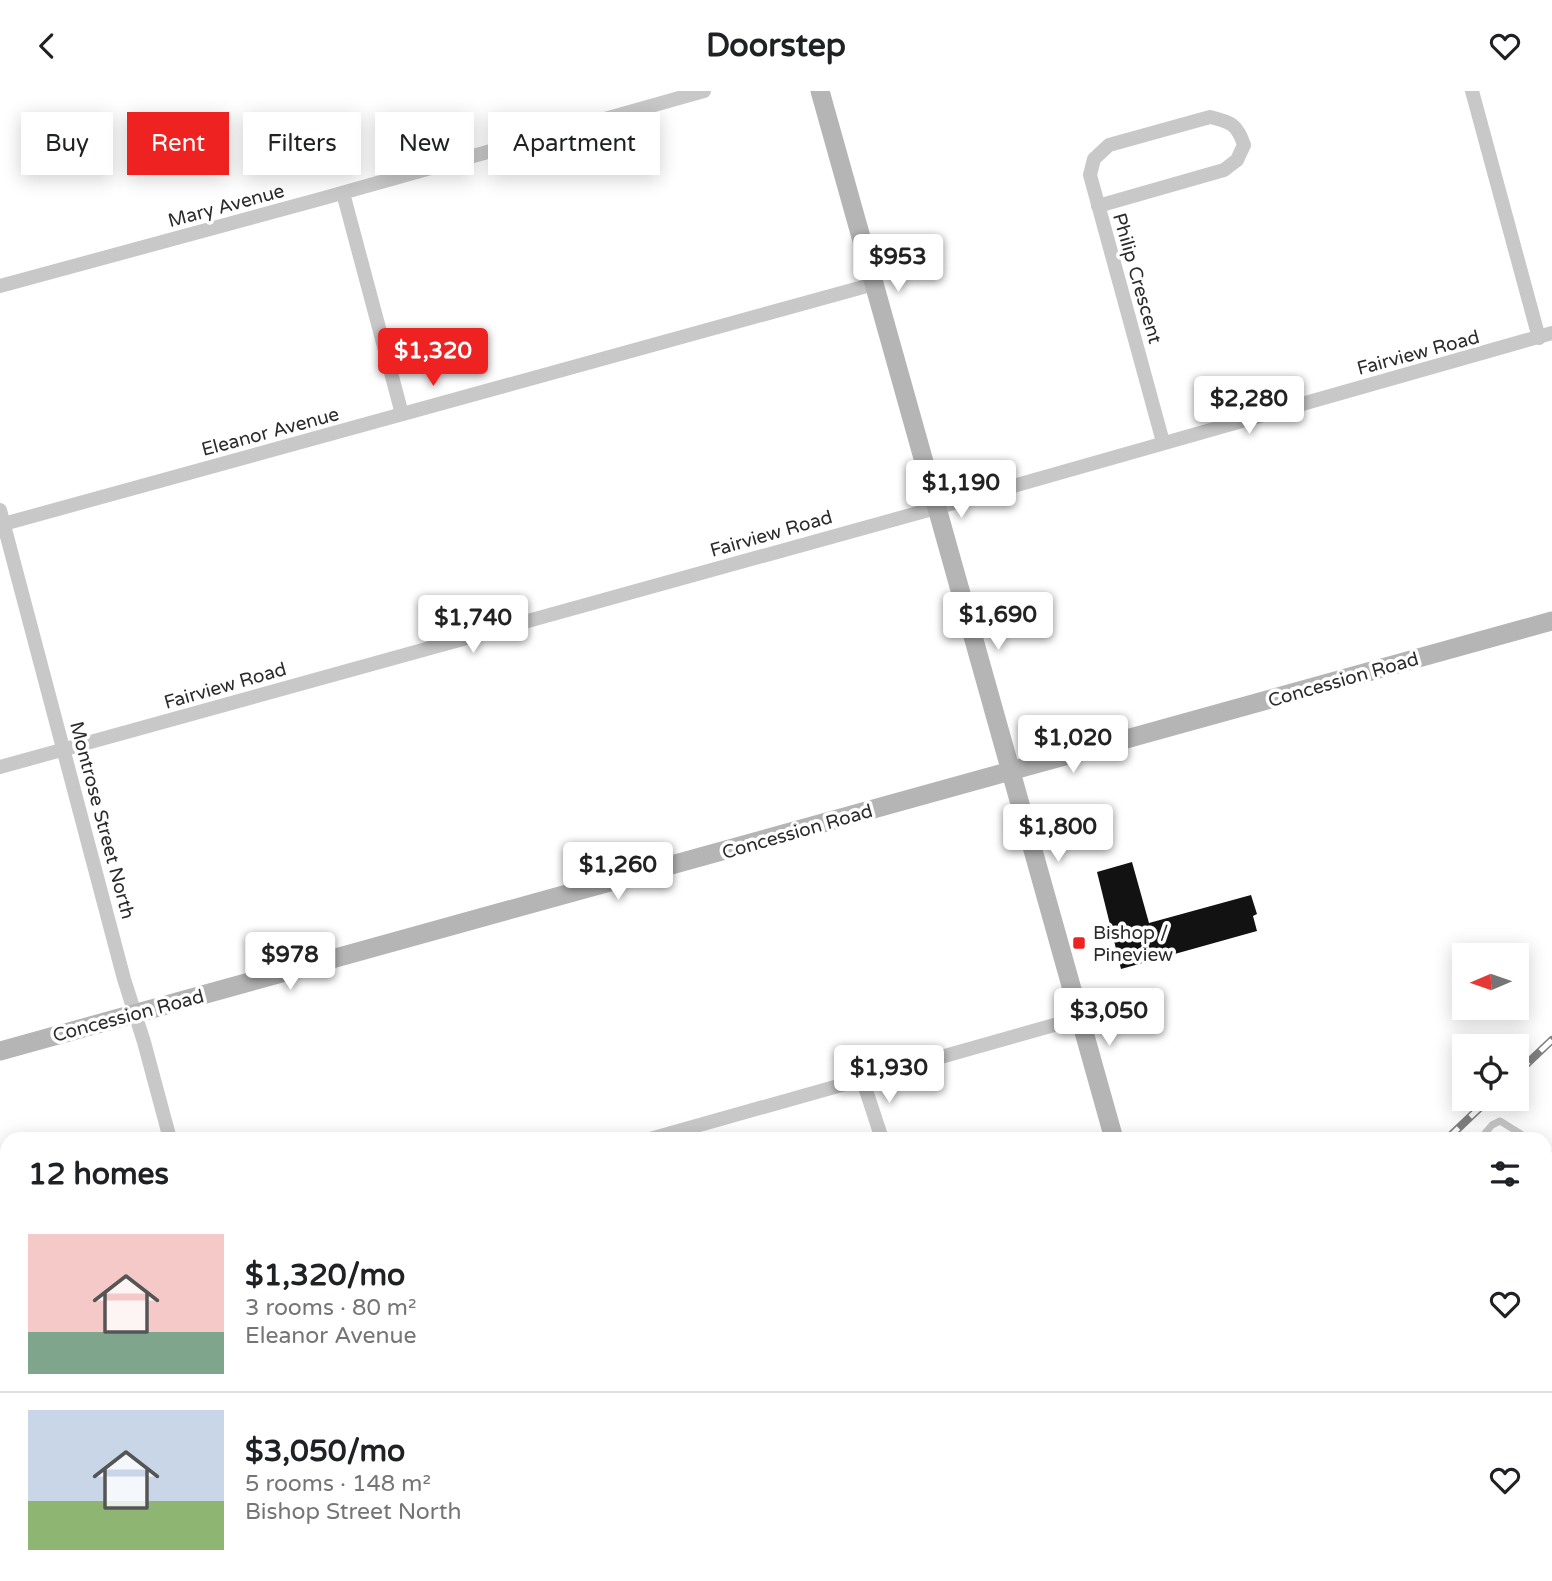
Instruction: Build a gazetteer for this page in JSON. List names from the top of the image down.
{
  "streets": {
    "main road": ["Concession Road"],
    "street": [
      "Mary Avenue",
      "Philip Crescent",
      "Fairview Road",
      "Eleanor Avenue",
      "Montrose Street North"
    ]
  },
  "crossings": [
    ["Philip Crescent", "Fairview Road"],
    ["Fairview Road", "Montrose Street North"],
    ["Eleanor Avenue", "Montrose Street North"],
    ["Concession Road", "Montrose Street North"]
  ],
  "places": {
    "transit": ["Bishop / Pineview"]
  },
  "north": "left",
  "page": {
    "header": "Doorstep",
    "chip": [
      "Buy",
      "Rent",
      "Filters",
      "New",
      "Apartment"
    ],
    "price": [
      "$953",
      "$1,320",
      "$2,280",
      "$1,190",
      "$1,690",
      "$1,740",
      "$1,020",
      "$1,800",
      "$1,260",
      "$978",
      "$3,050",
      "$1,930"
    ],
    "heading": "12 homes",
    "list": [
      {
        "name": "$1,320/mo",
        "note": "3 rooms · 80 m² · Eleanor Avenue"
      },
      {
        "name": "$3,050/mo",
        "note": "5 rooms · 148 m² · Bishop Street North"
      }
    ]
  }
}
